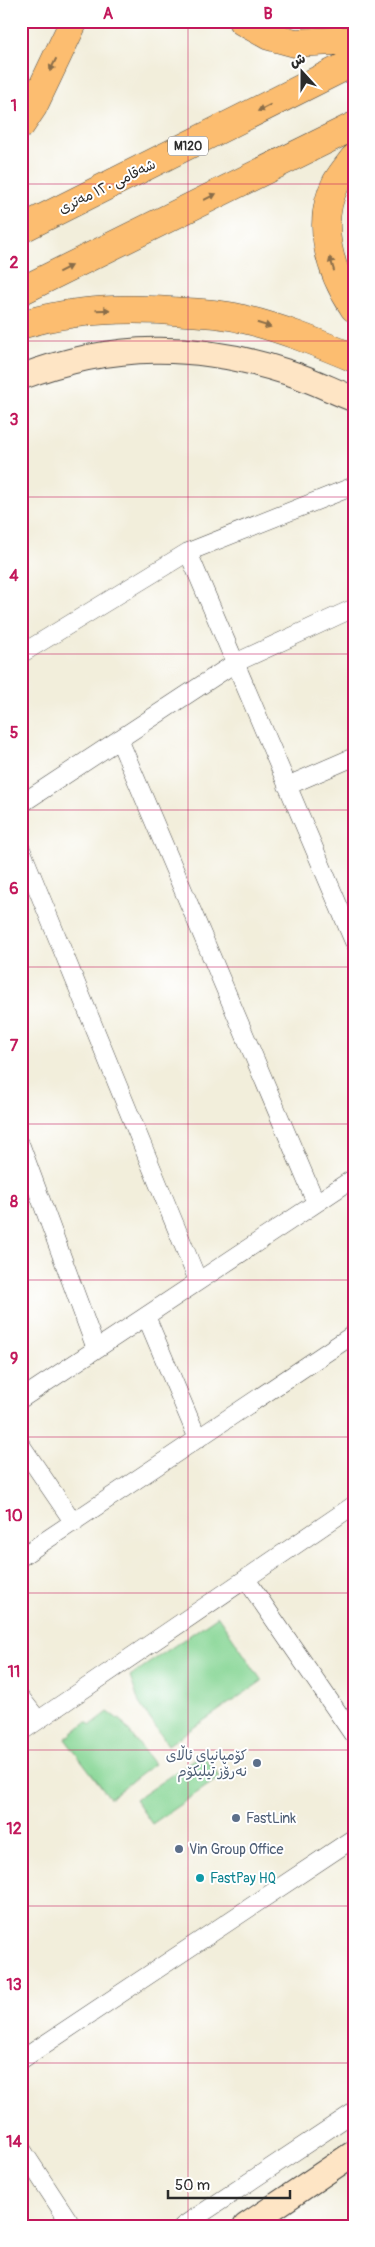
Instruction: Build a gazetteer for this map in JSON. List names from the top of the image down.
{
  "streets": {
    "highway": ["M120", "شەقامی ١٢٠ مەتری"]
  },
  "places": [
    "كۆمپانیای ئاڵای نه‌رۆز تیلیكۆم",
    "FastLink",
    "Vin Group Office",
    "FastPay HQ"
  ],
  "scale_bar": "50 m",
  "north": "top",
  "grid": {
    "columns": ["A", "B"],
    "rows": [
      "1",
      "2",
      "3",
      "4",
      "5",
      "6",
      "7",
      "8",
      "9",
      "10",
      "11",
      "12",
      "13",
      "14"
    ]
  }
}
